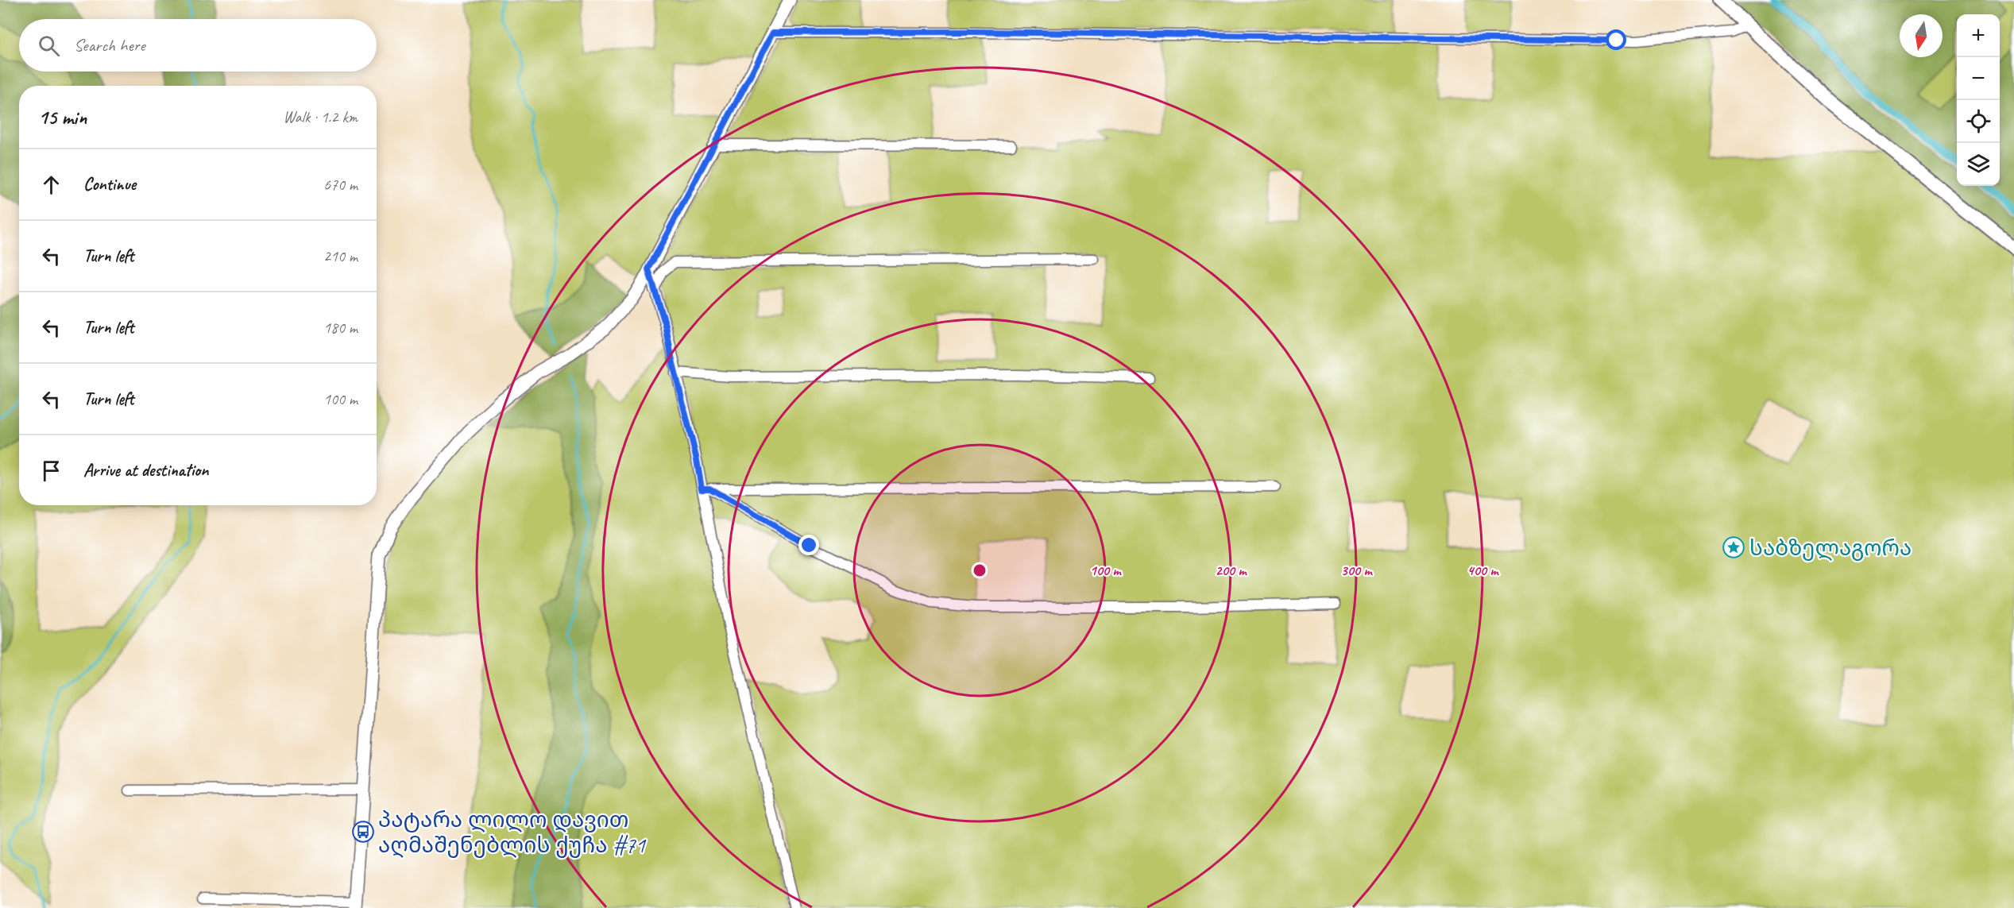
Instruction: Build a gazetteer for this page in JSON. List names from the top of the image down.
{
  "places": {
    "place": ["საბზელაგორა"],
    "bus stop": ["პატარა ლილო დავით აღმაშენებლის ქუჩა #71"]
  },
  "north": "bottom",
  "page": {
    "map_buttons": ["+", "−"],
    "search": "Search here",
    "heading": ["15 min", "Walk · 1.2 km"],
    "list": [
      ["Continue", "670 m"],
      ["Turn left", "210 m"],
      ["Turn left", "180 m"],
      ["Turn left", "100 m"],
      "Arrive at destination"
    ]
  },
  "rings": [
    "100 m",
    "200 m",
    "300 m",
    "400 m"
  ]
}
